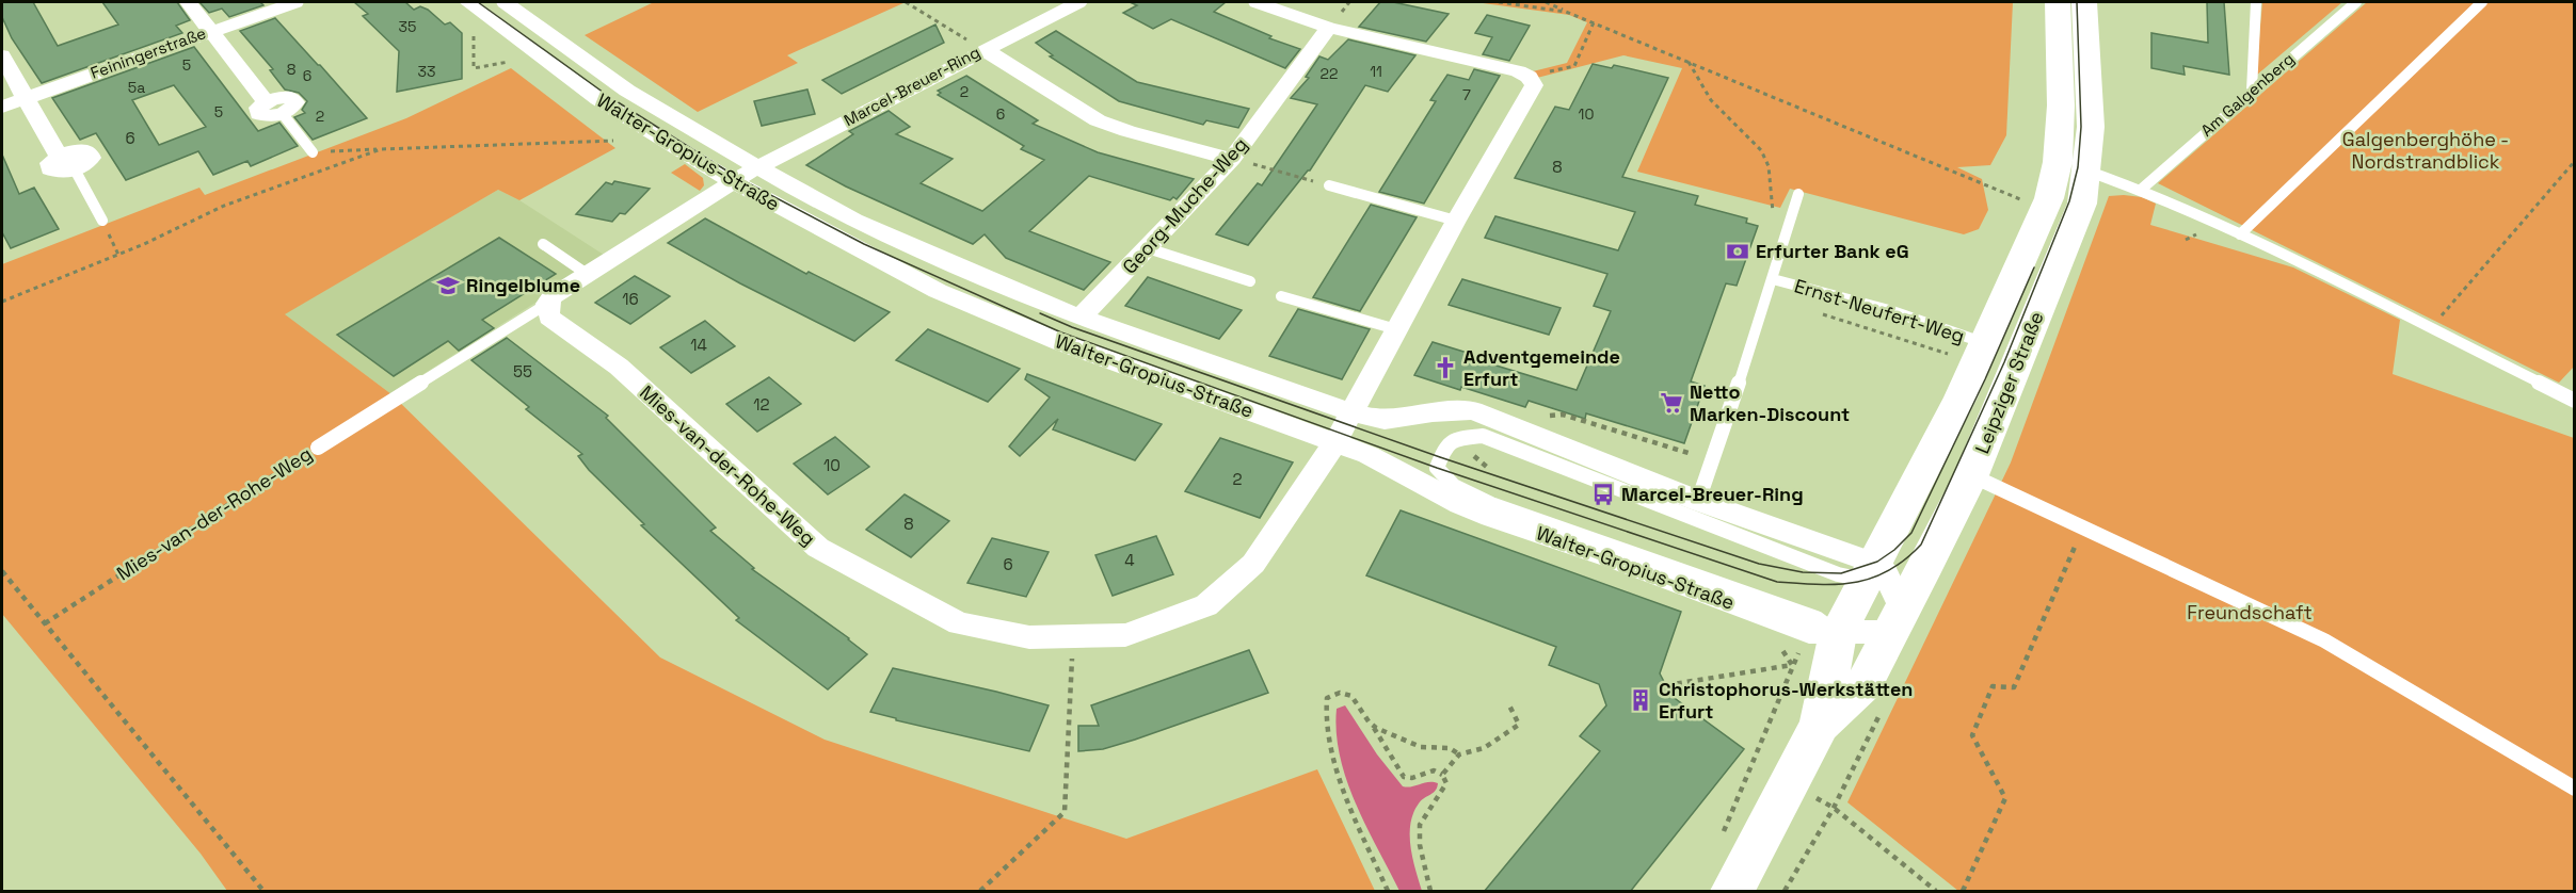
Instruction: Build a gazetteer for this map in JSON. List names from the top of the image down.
{
  "streets": {
    "main road": ["Leipziger Straße"],
    "street": [
      "Feiningerstraße",
      "Marcel-Breuer-Ring",
      "Walter-Gropius-Straße",
      "Georg-Muche-Weg",
      "Mies-van-der-Rohe-Weg"
    ],
    "lane": ["Am Galgenberg", "Ernst-Neufert-Weg"]
  },
  "crossings": [
    ["Marcel-Breuer-Ring", "Walter-Gropius-Straße"],
    ["Marcel-Breuer-Ring", "Mies-van-der-Rohe-Weg"],
    ["Walter-Gropius-Straße", "Georg-Muche-Weg"],
    ["Walter-Gropius-Straße", "Ernst-Neufert-Weg"],
    ["Walter-Gropius-Straße", "Leipziger Straße"],
    ["Walter-Gropius-Straße", "Mies-van-der-Rohe-Weg"],
    ["Ernst-Neufert-Weg", "Leipziger Straße"]
  ],
  "parks": ["Galgenberghöhe - Nordstrandblick", "Freundschaft"],
  "places": {
    "bank": ["Erfurter Bank eG"],
    "school or university": ["Ringelblume"],
    "church": ["Adventgemeinde Erfurt"],
    "supermarket": ["Netto Marken-Discount"],
    "bus stop": ["Marcel-Breuer-Ring"],
    "building": ["Christophorus-Werkstätten Erfurt"]
  },
  "house_numbers": [
    "35",
    "5",
    "8",
    "33",
    "11",
    "22",
    "6",
    "5a",
    "2",
    "7",
    "5",
    "6",
    "10",
    "2",
    "6",
    "8",
    "16",
    "14",
    "55",
    "12",
    "10",
    "2",
    "8",
    "4",
    "6"
  ]
}
